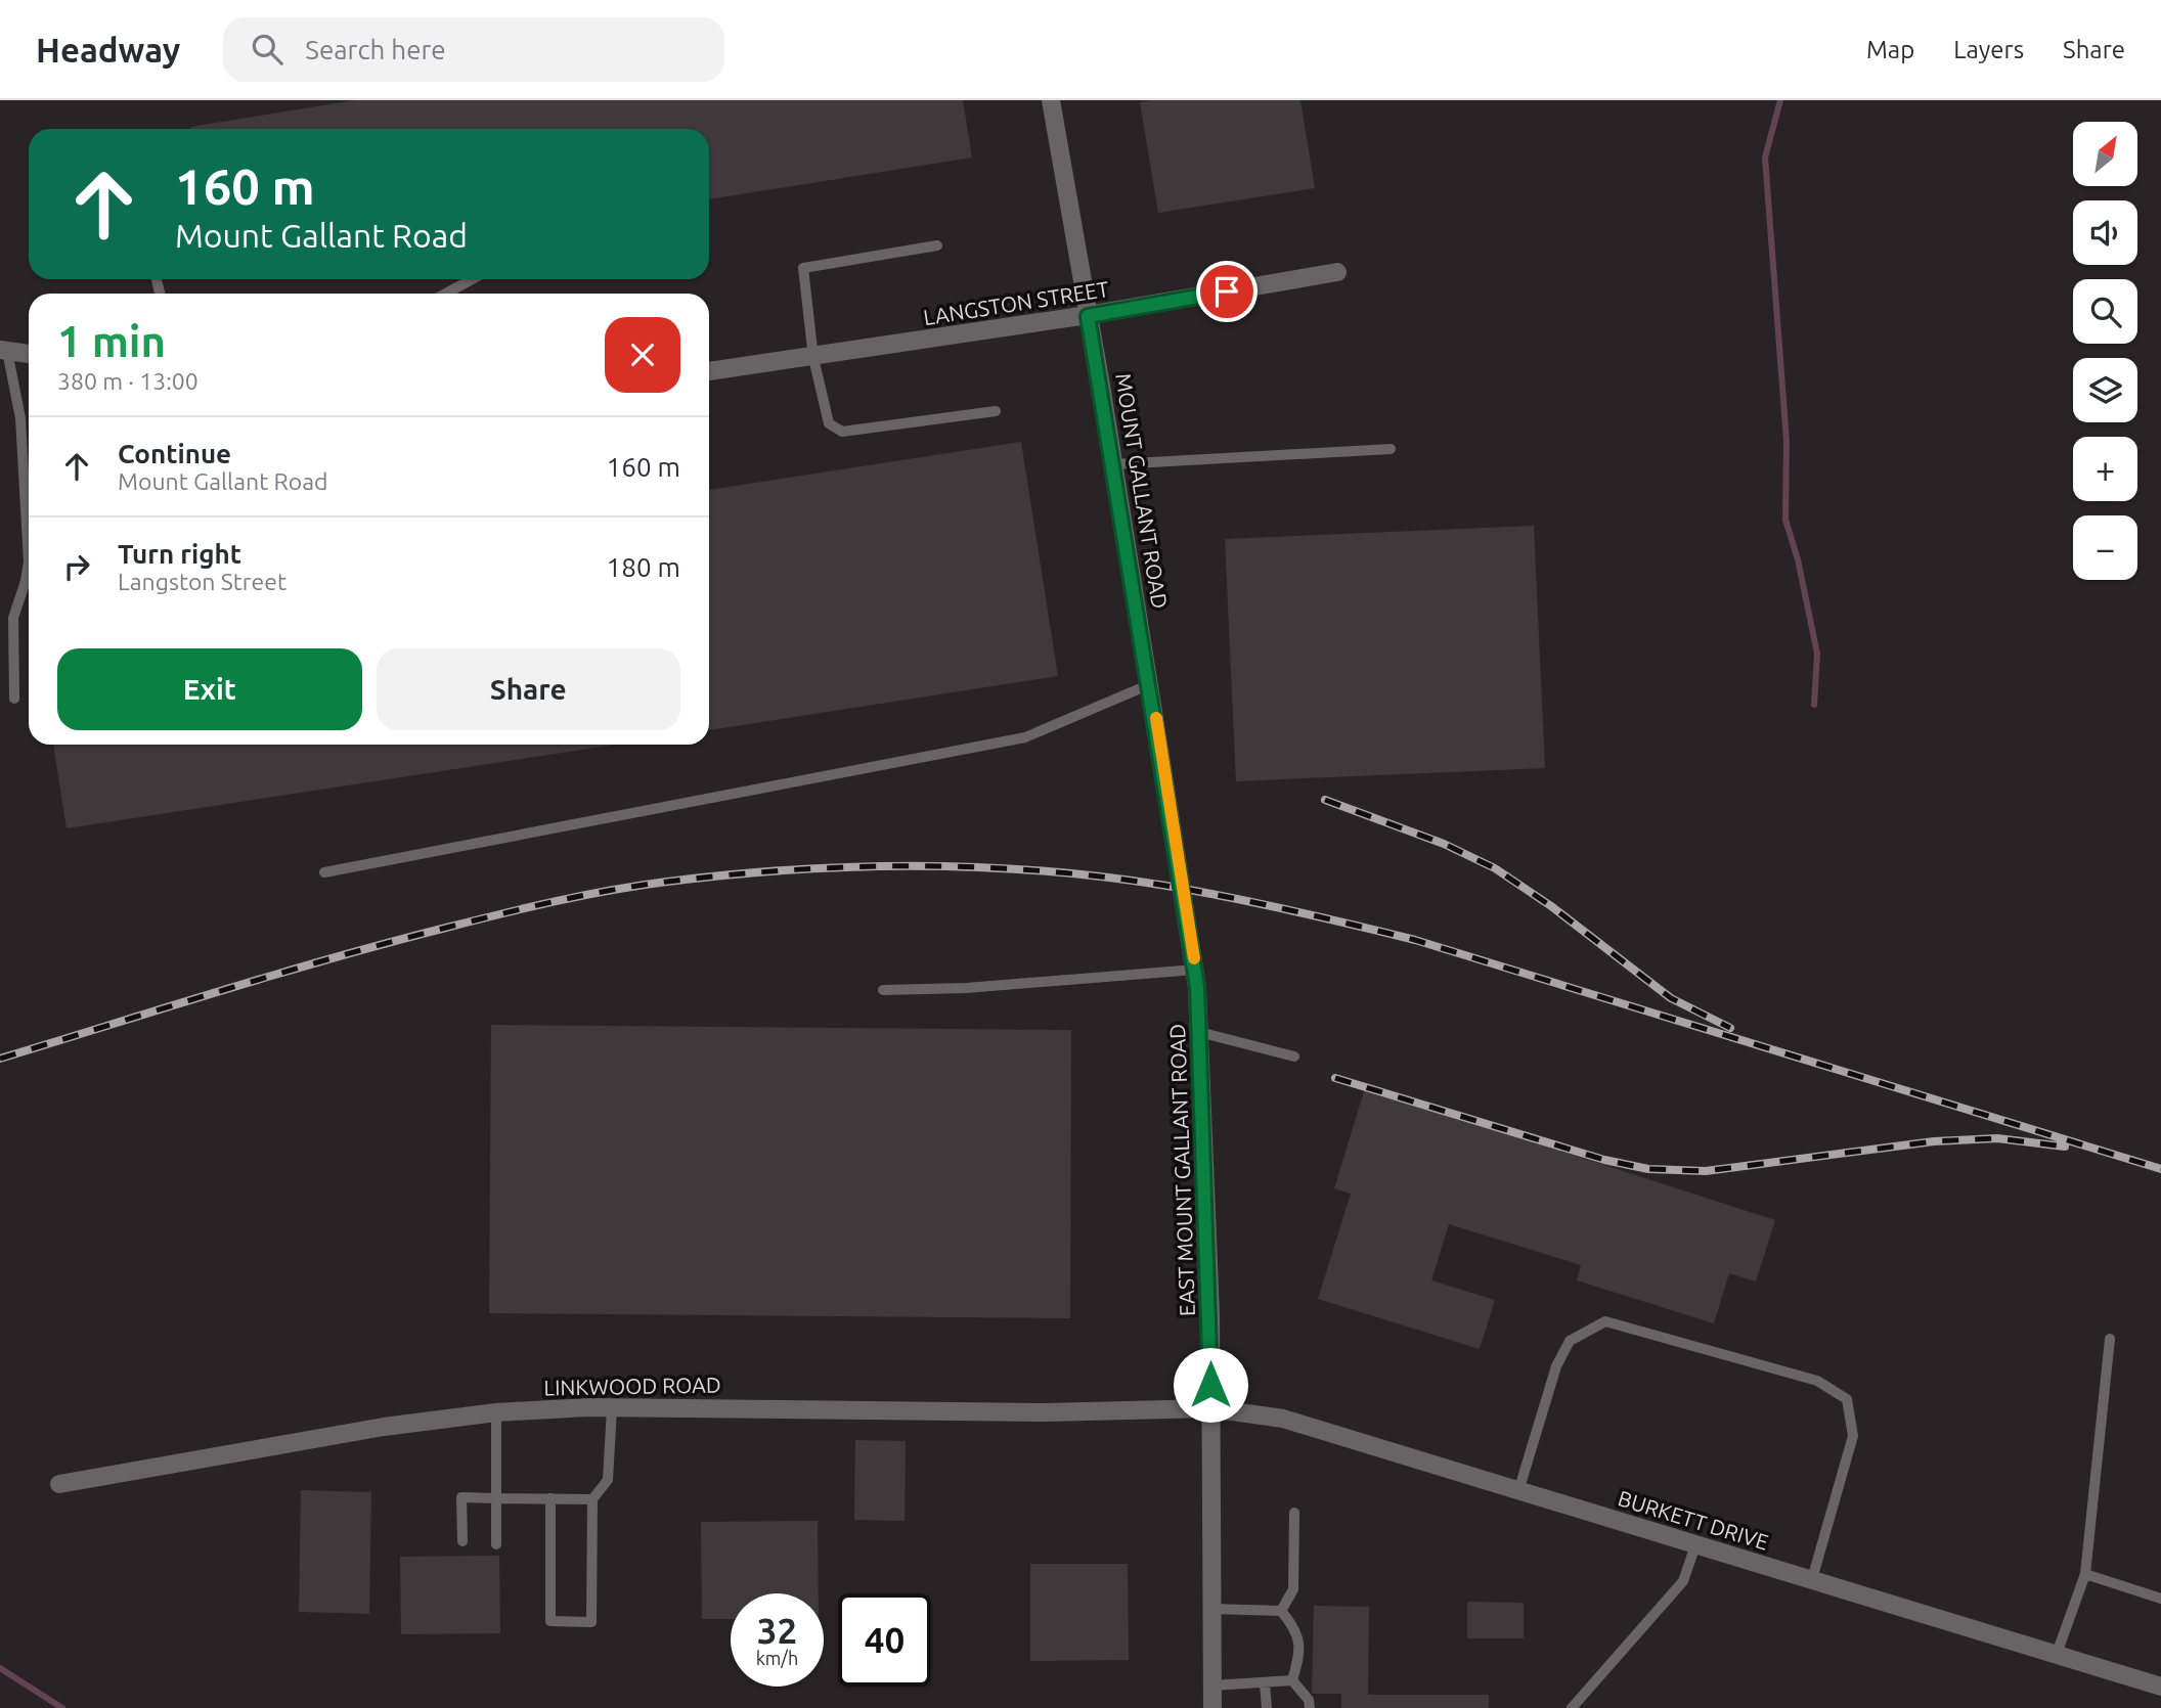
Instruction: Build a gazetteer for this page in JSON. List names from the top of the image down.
{
  "streets": {
    "street": [
      "LANGSTON STREET",
      "MOUNT GALLANT ROAD",
      "EAST MOUNT GALLANT ROAD",
      "LINKWOOD ROAD",
      "BURKETT DRIVE"
    ]
  },
  "crossings": [
    ["LANGSTON STREET", "MOUNT GALLANT ROAD"],
    ["MOUNT GALLANT ROAD", "EAST MOUNT GALLANT ROAD"],
    ["EAST MOUNT GALLANT ROAD", "LINKWOOD ROAD"],
    ["EAST MOUNT GALLANT ROAD", "BURKETT DRIVE"],
    ["LINKWOOD ROAD", "BURKETT DRIVE"]
  ],
  "north": "top right",
  "page": {
    "header": "Headway",
    "search": "Search here",
    "nav": ["Map", "Layers", "Share"],
    "map_buttons": ["+", "−"],
    "turn": ["160 m", "Mount Gallant Road"],
    "heading": ["1 min", "380 m · 13:00"],
    "list": [
      {
        "name": "Continue",
        "note": "Mount Gallant Road",
        "value": "160 m"
      },
      {
        "name": "Turn right",
        "note": "Langston Street",
        "value": "180 m"
      }
    ],
    "buttons": ["Exit", "Share"],
    "speed": "32 km/h",
    "limit": "40"
  }
}
